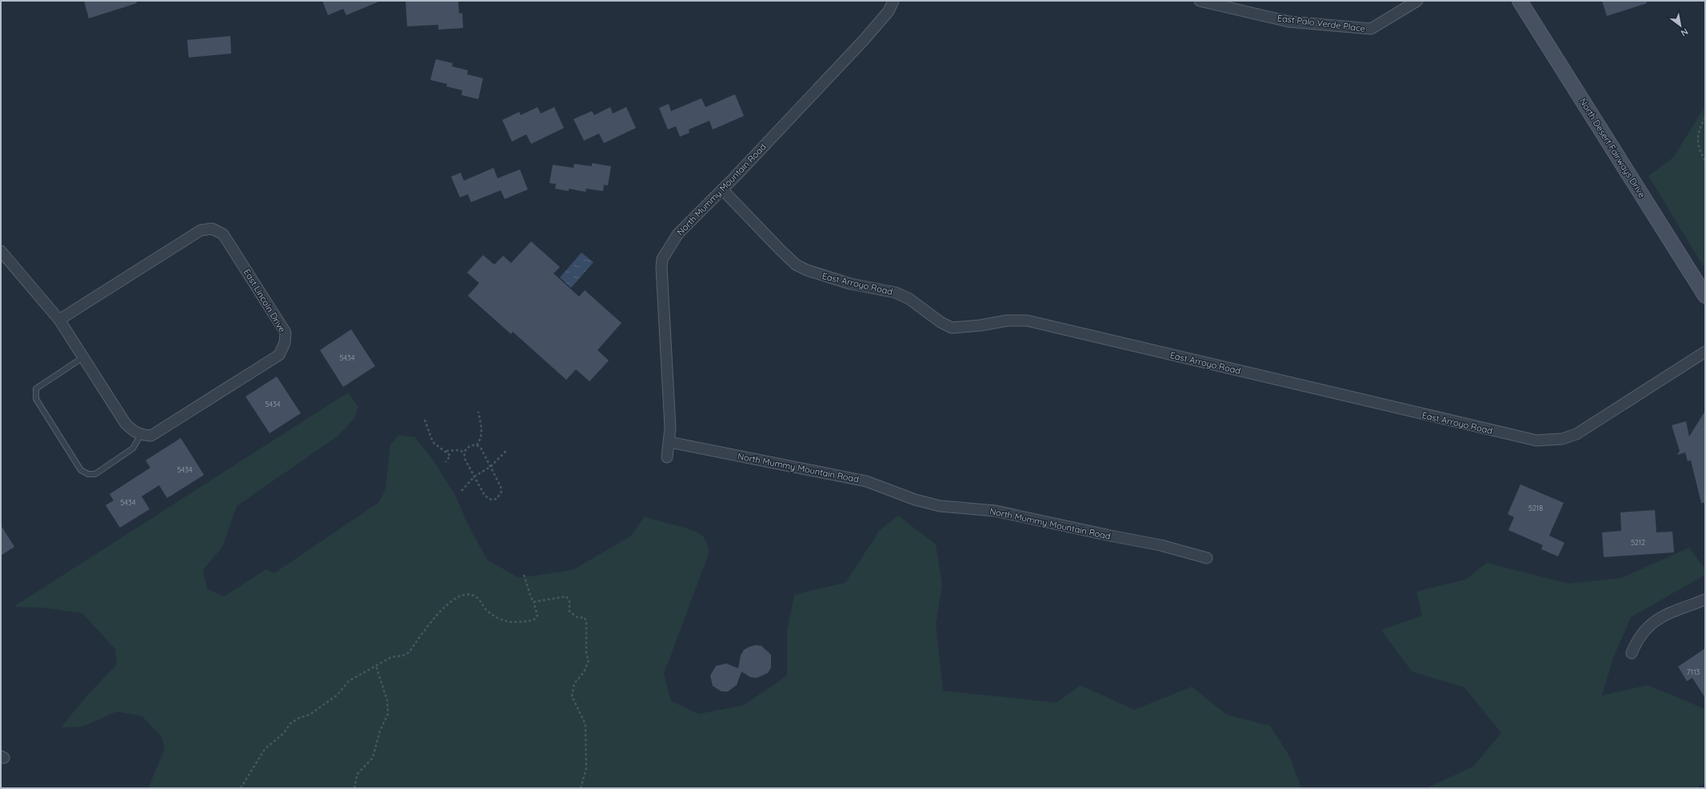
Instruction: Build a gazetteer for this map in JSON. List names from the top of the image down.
{
  "streets": {
    "street": [
      "East Palo Verde Place",
      "North Desert Fairways Drive",
      "North Mummy Mountain Road",
      "East Arroyo Road",
      "East Lincoln Drive"
    ]
  },
  "crossings": [
    ["North Mummy Mountain Road", "East Arroyo Road"]
  ],
  "house_numbers": [
    "5434",
    "5434",
    "5434",
    "5434",
    "5218",
    "5212",
    "7113"
  ],
  "north": "bottom right"
}
